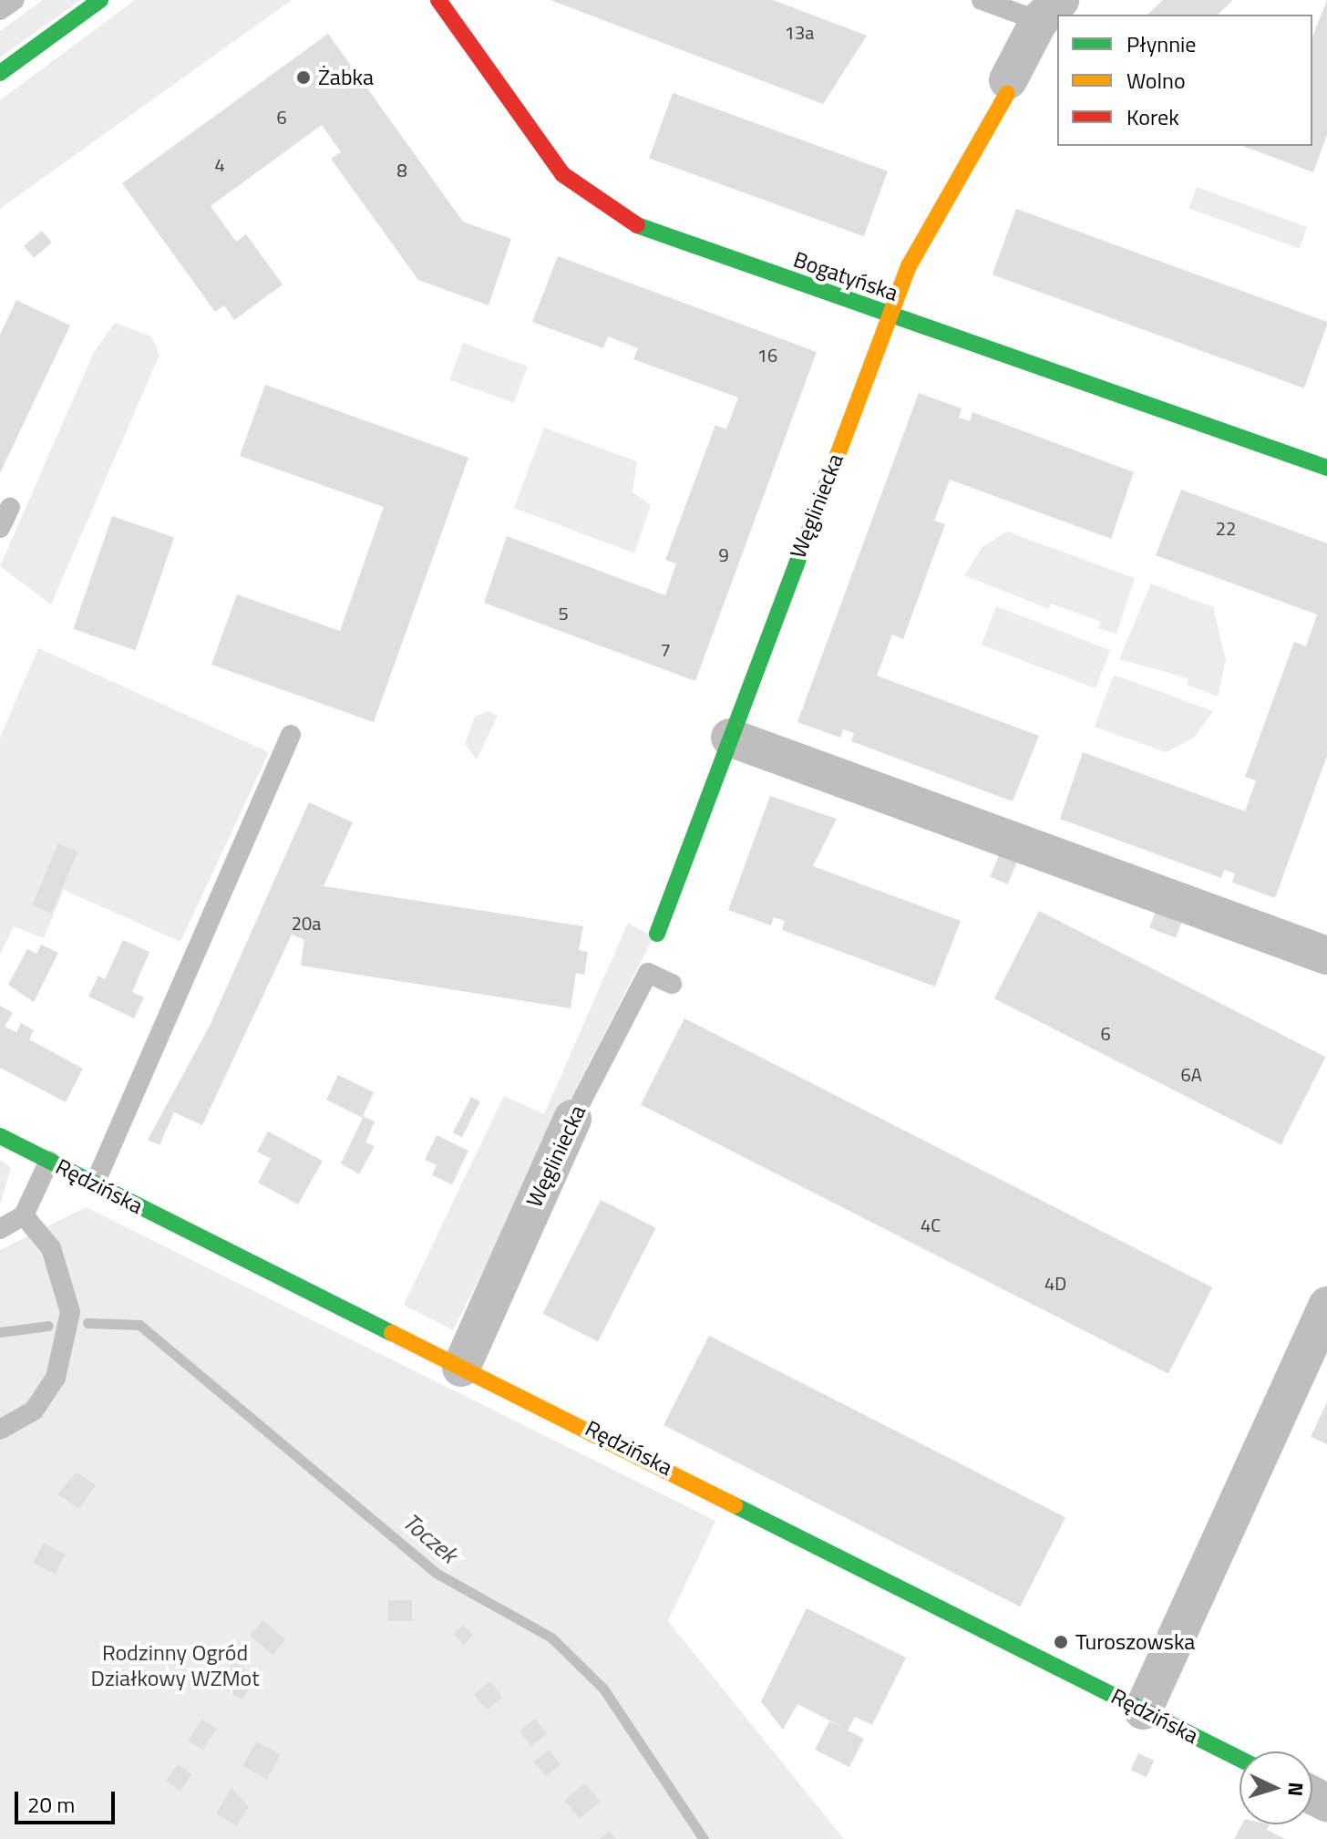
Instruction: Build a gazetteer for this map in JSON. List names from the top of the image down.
{
  "streets": {
    "street": ["Bogatyńska", "Węgliniecka", "Rędzińska"]
  },
  "crossings": [
    ["Bogatyńska", "Węgliniecka"],
    ["Węgliniecka", "Rędzińska"]
  ],
  "water": ["Toczek"],
  "parks": ["Rodzinny Ogród Działkowy WZMot"],
  "places": ["Żabka", "Turoszowska"],
  "house_numbers": [
    "13a",
    "6",
    "4",
    "8",
    "16",
    "22",
    "9",
    "5",
    "7",
    "20a",
    "6",
    "6A",
    "4C",
    "4D"
  ],
  "legend": ["Płynnie", "Wolno", "Korek"],
  "scale_bar": "20 m",
  "north": "right"
}
